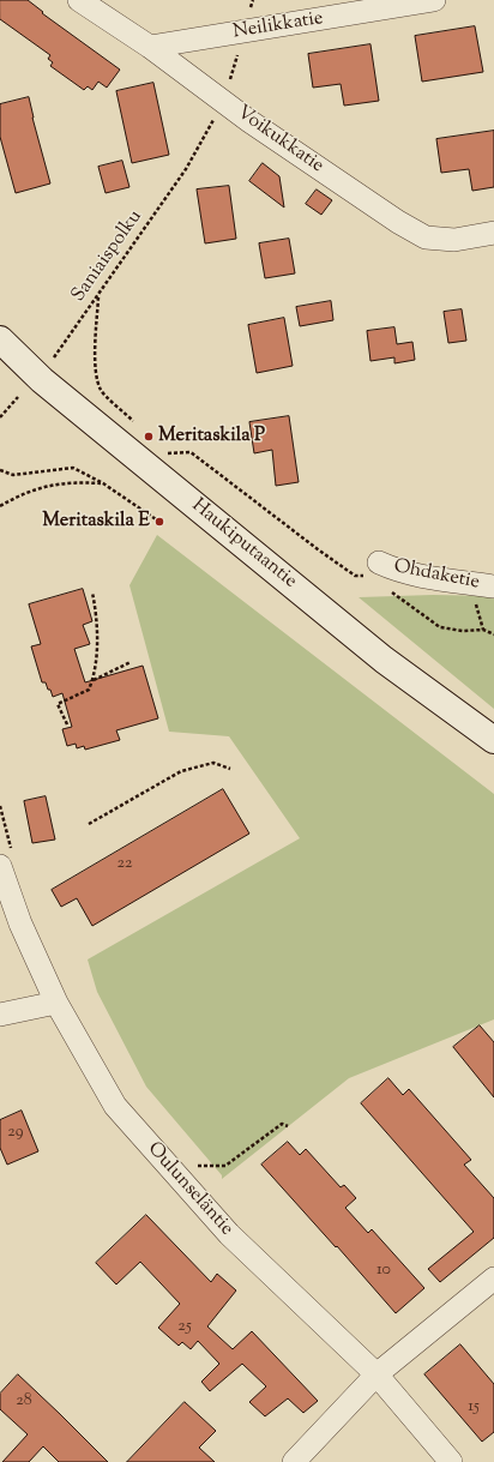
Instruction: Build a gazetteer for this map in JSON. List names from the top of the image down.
{
  "streets": {
    "main road": ["Haukiputaantie"],
    "street": [
      "Neilikkatie",
      "Voikukkatie",
      "Ohdaketie",
      "Oulunseläntie"
    ],
    "path": ["Saniaispolku"]
  },
  "crossings": [
    ["Neilikkatie", "Voikukkatie"]
  ],
  "places": ["Meritaskila P", "Meritaskila E"],
  "house_numbers": [
    "22",
    "29",
    "10",
    "25",
    "28",
    "15"
  ]
}
